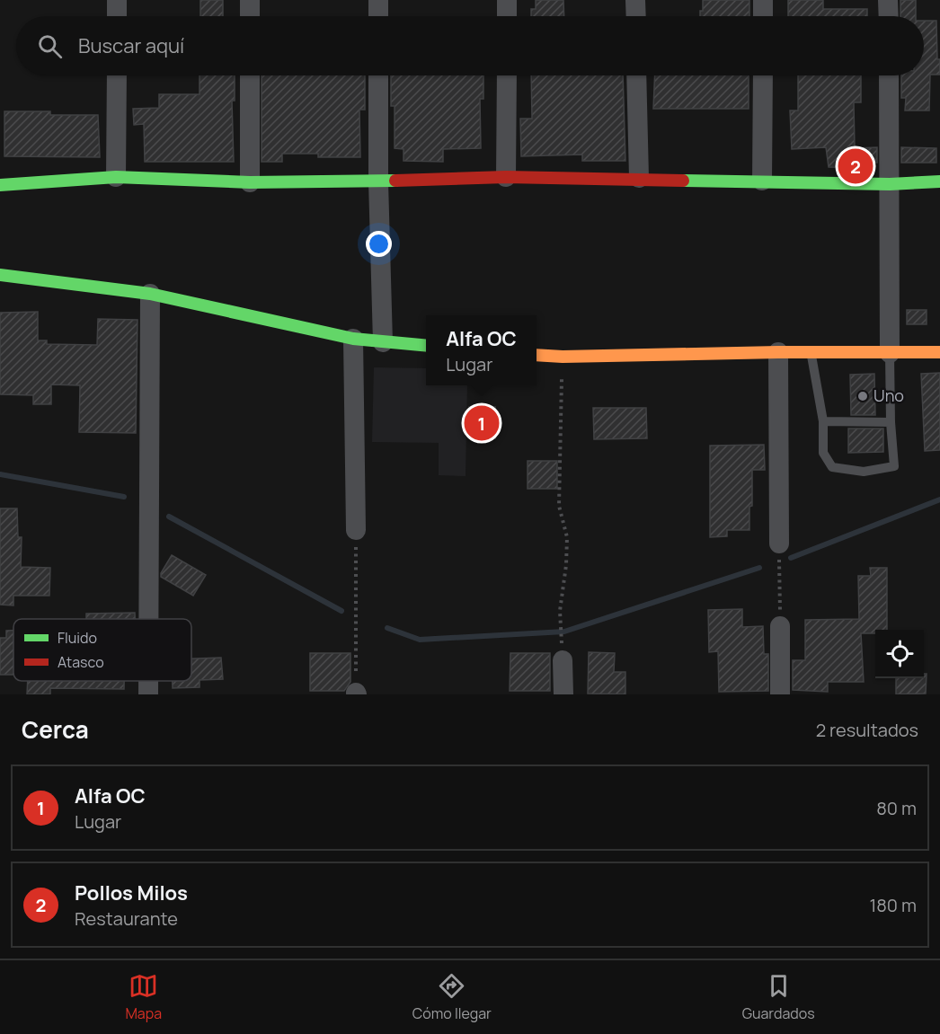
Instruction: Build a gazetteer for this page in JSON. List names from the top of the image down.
{
  "places": ["Uno"],
  "legend": ["Fluido", "Atasco"],
  "page": {
    "search": "Buscar aquí",
    "pins": ["2", "1"],
    "popup": ["Alfa OC", "Lugar"],
    "heading": ["Cerca", "2 resultados"],
    "list": [
      {
        "mark": "1",
        "name": "Alfa OC",
        "note": "Lugar",
        "value": "80 m"
      },
      {
        "mark": "2",
        "name": "Pollos Milos",
        "note": "Restaurante",
        "value": "180 m"
      }
    ],
    "nav": ["Mapa", "Cómo llegar", "Guardados"]
  }
}
